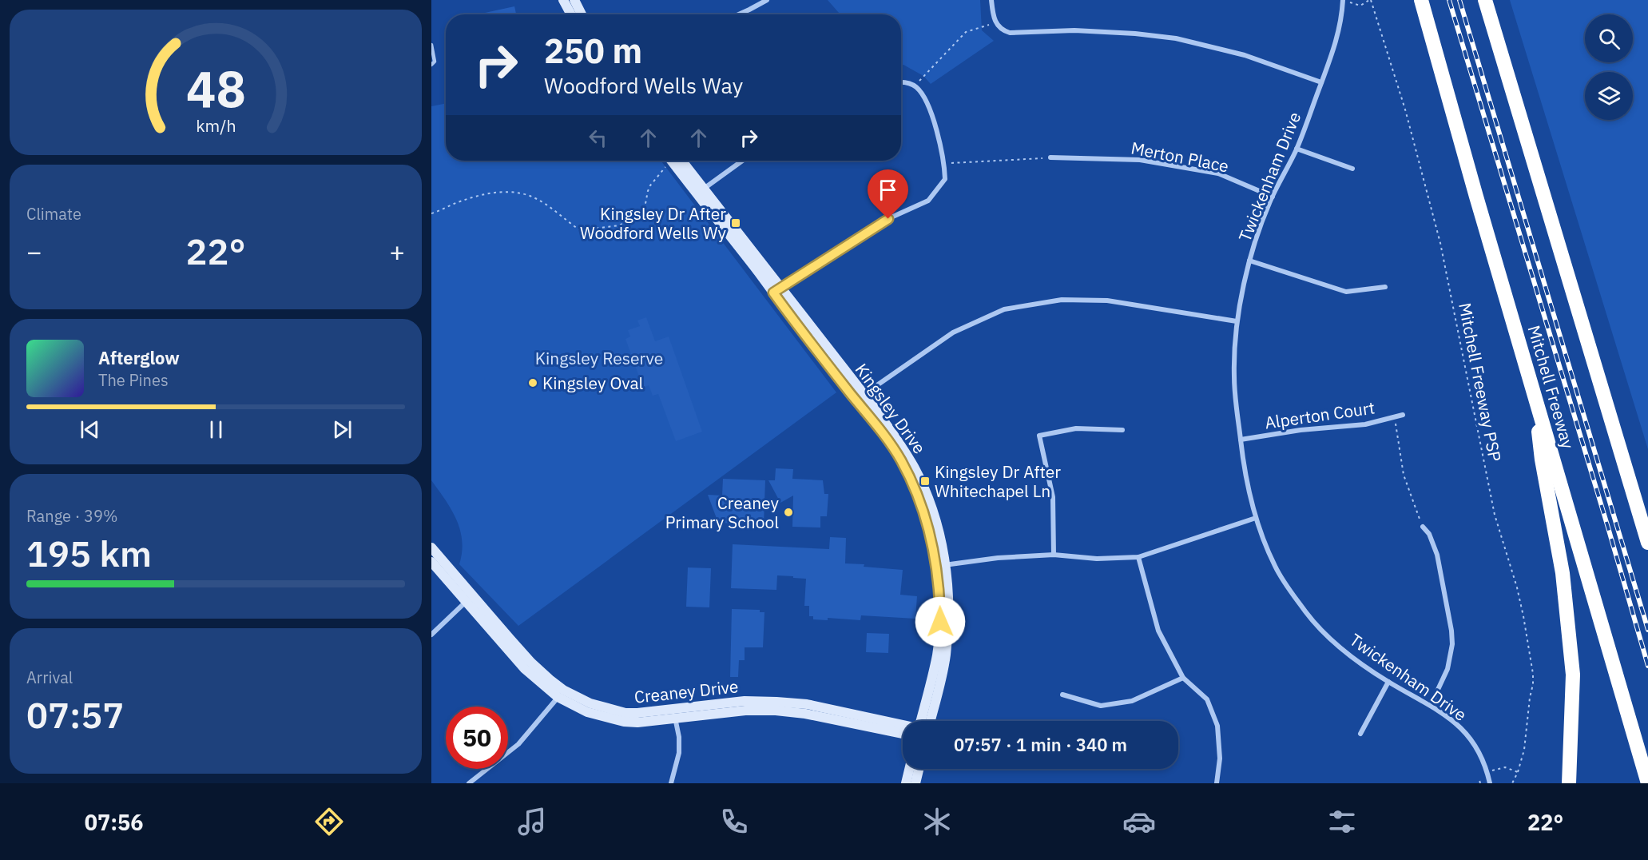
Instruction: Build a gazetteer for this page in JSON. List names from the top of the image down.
{
  "streets": {
    "highway": ["Mitchell Freeway"],
    "street": [
      "Merton Place",
      "Twickenham Drive",
      "Kingsley Drive",
      "Alperton Court",
      "Creaney Drive"
    ],
    "path": ["Mitchell Freeway PSP"]
  },
  "crossings": [
    ["Merton Place", "Twickenham Drive"],
    ["Twickenham Drive", "Alperton Court"]
  ],
  "parks": ["Kingsley Reserve"],
  "places": {
    "transit": ["Kingsley Dr After Woodford Wells Wy", "Kingsley Dr After Whitechapel Ln"],
    "other": ["Kingsley Oval", "Creaney Primary School"]
  },
  "page": {
    "turn": ["250 m", "Woodford Wells Way"],
    "tile": [
      "Climate",
      ["Range · 39%", "195 km"],
      ["Arrival", "07:57"]
    ],
    "heat": ["−", "22°", "+"],
    "song": ["Afterglow", "The Pines"],
    "limit": "50",
    "trip": "07:57 · 1 min · 340 m",
    "tabs": ["07:56", "22°"],
    "gauge": ["48", "km/h"]
  }
}
